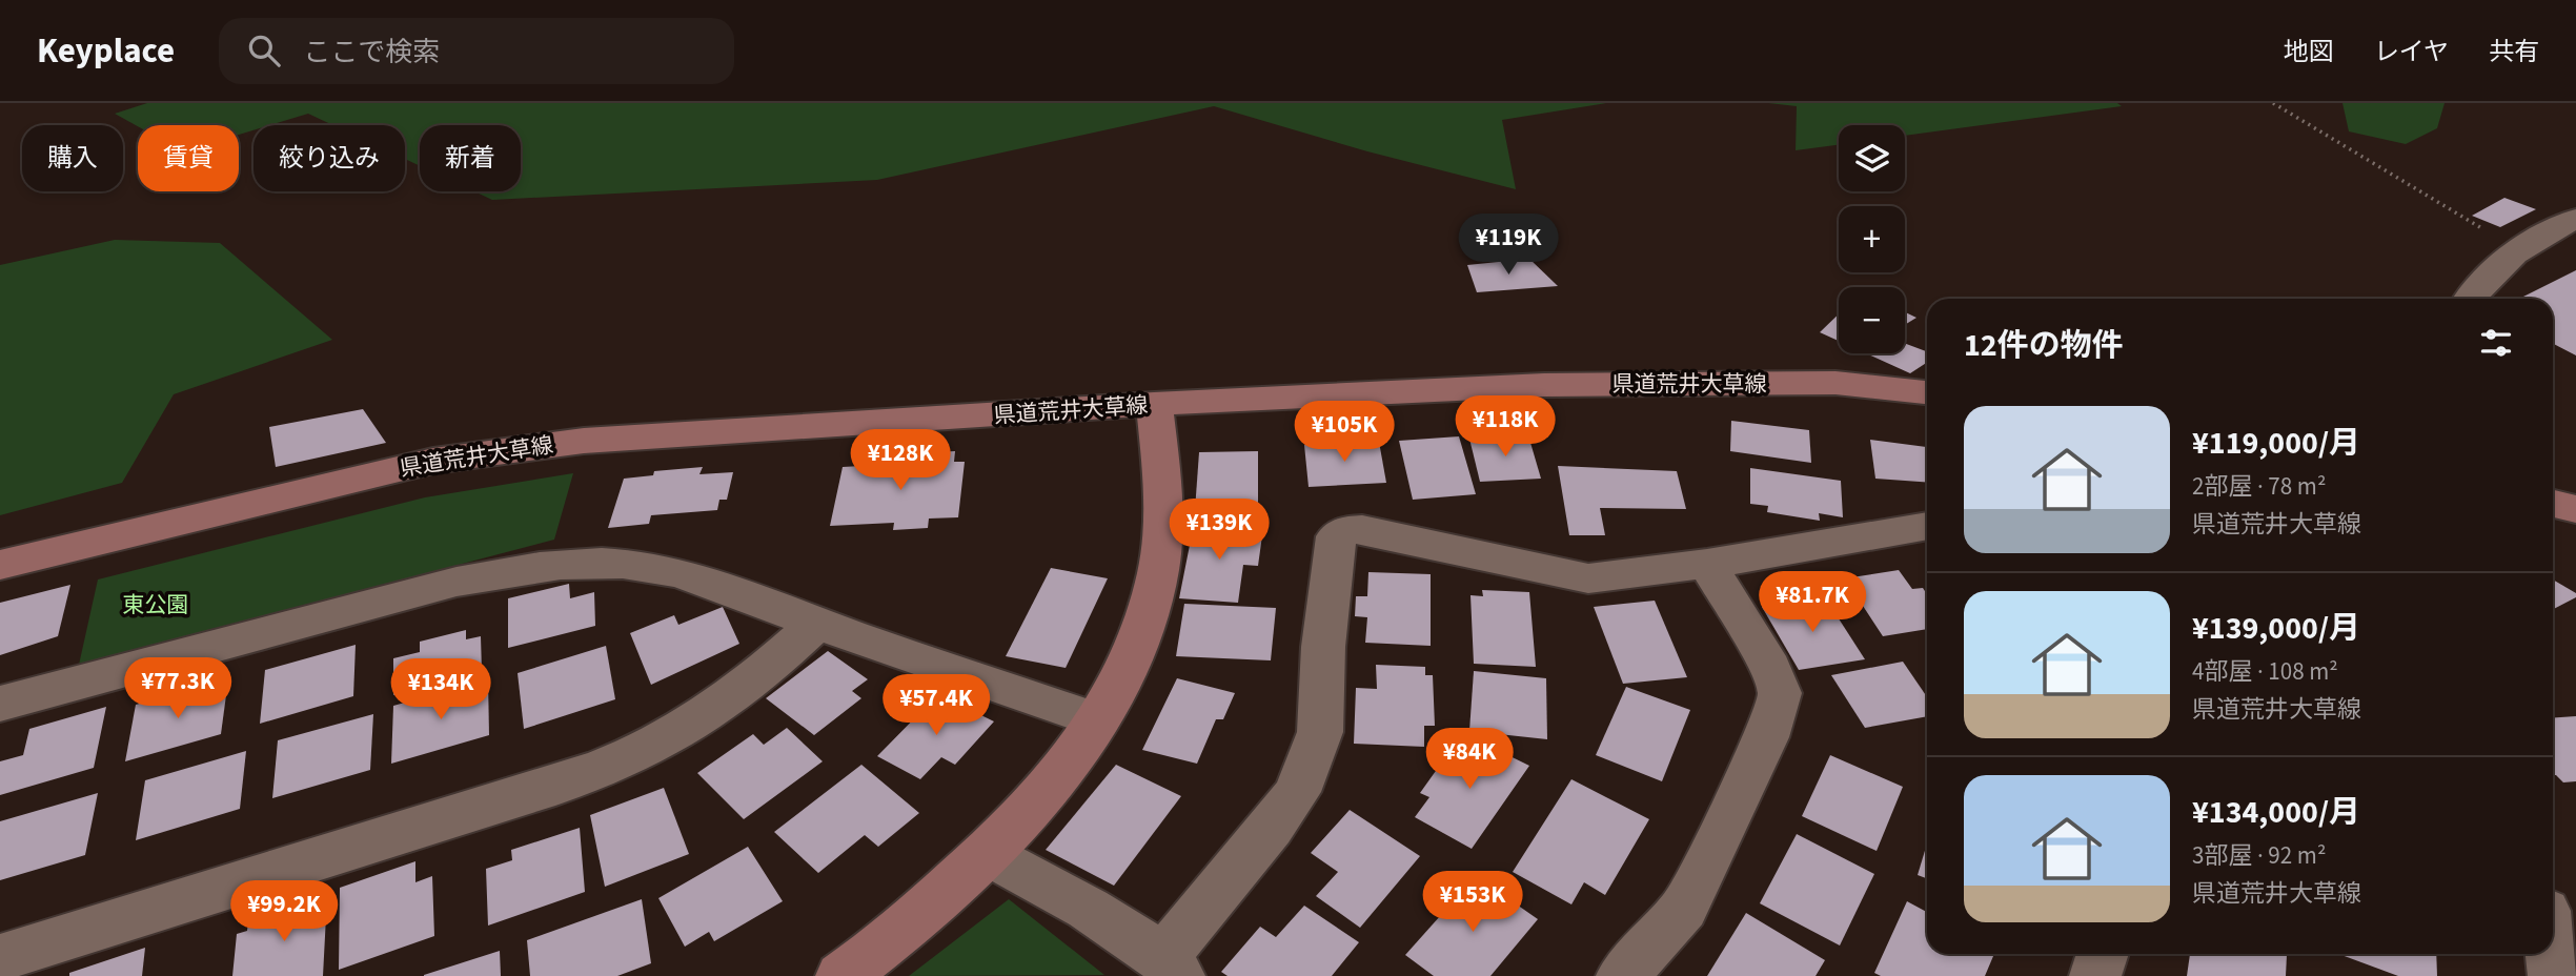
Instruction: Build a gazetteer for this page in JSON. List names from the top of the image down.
{
  "streets": {
    "main road": ["県道荒井大草線"]
  },
  "parks": ["東公園"],
  "page": {
    "header": "Keyplace",
    "search": "ここで検索",
    "nav": ["地図", "レイヤ", "共有"],
    "map_buttons": ["+", "−"],
    "chip": [
      "購入",
      "賃貸",
      "絞り込み",
      "新着"
    ],
    "price": [
      "¥119K",
      "¥118K",
      "¥105K",
      "¥128K",
      "¥139K",
      "¥81.7K",
      "¥77.3K",
      "¥134K",
      "¥57.4K",
      "¥84K",
      "¥153K",
      "¥99.2K"
    ],
    "heading": "12件の物件",
    "list": [
      {
        "name": "¥119,000/月",
        "note": "2部屋 · 78 m² · 県道荒井大草線"
      },
      {
        "name": "¥139,000/月",
        "note": "4部屋 · 108 m² · 県道荒井大草線"
      },
      {
        "name": "¥134,000/月",
        "note": "3部屋 · 92 m² · 県道荒井大草線"
      }
    ]
  }
}
